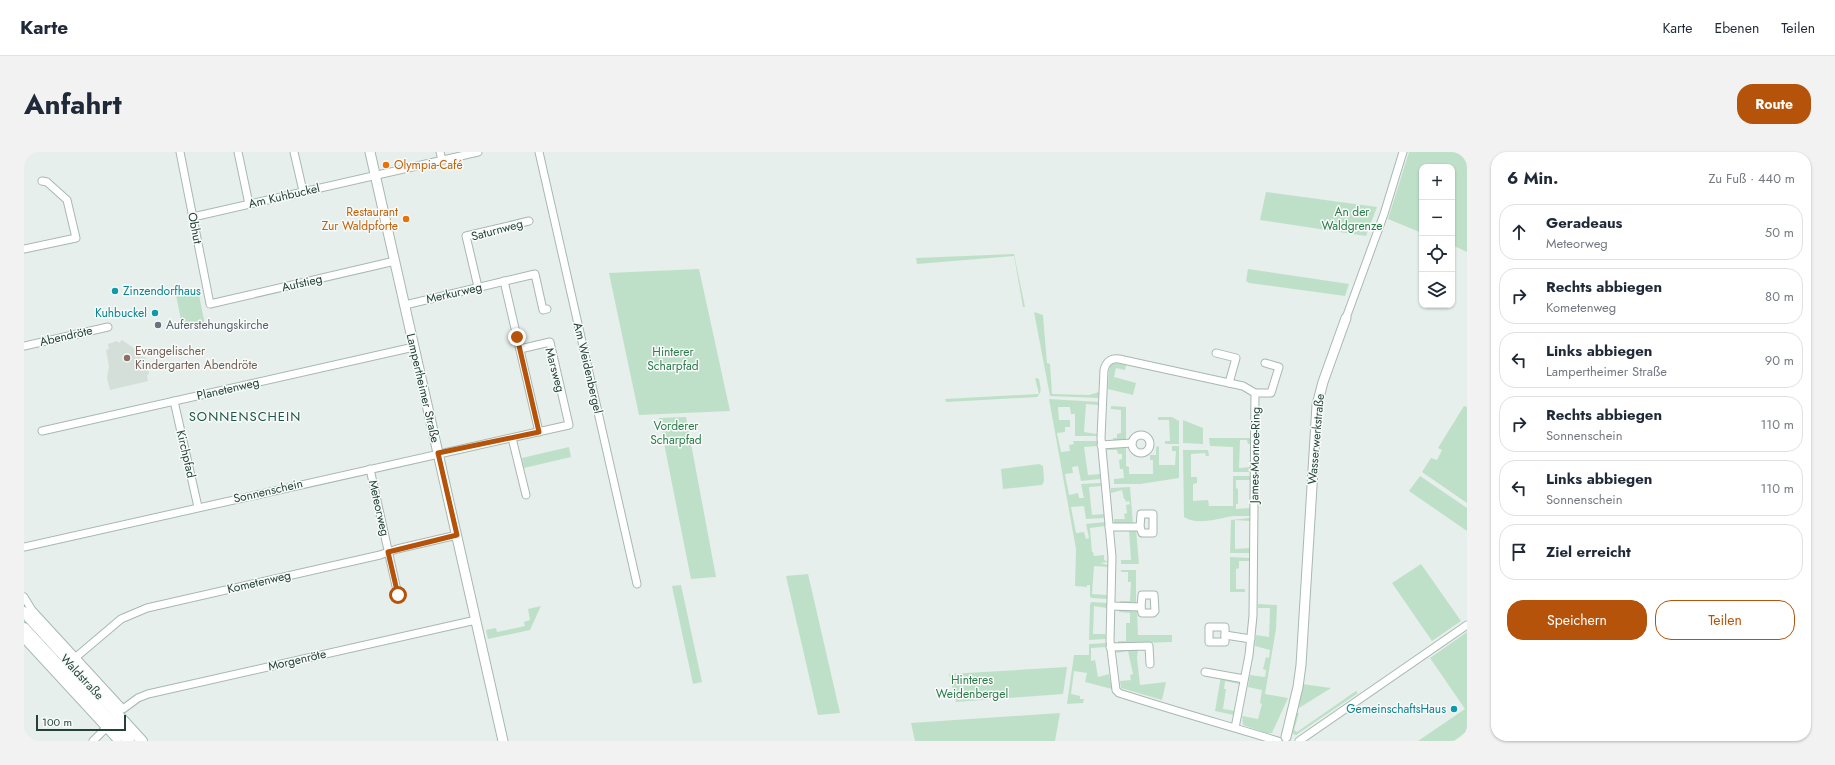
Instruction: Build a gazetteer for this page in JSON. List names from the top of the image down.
{
  "streets": {
    "main road": ["Waldstraße"],
    "street": [
      "Am Kuhbuckel",
      "Obhut",
      "Saturnweg",
      "Aufstieg",
      "Merkurweg",
      "Abendröte",
      "Am Weidenbergel",
      "Marsweg",
      "Lampertheimer Straße",
      "Planetenweg",
      "Wasserwerkstraße",
      "Kirchpfad",
      "James-Monroe-Ring",
      "Sonnenschein",
      "Meteorweg",
      "Kometenweg",
      "Morgenröte"
    ]
  },
  "crossings": [
    ["Am Kuhbuckel", "Obhut"],
    ["Am Kuhbuckel", "Lampertheimer Straße"],
    ["Obhut", "Aufstieg"],
    ["Saturnweg", "Merkurweg"],
    ["Aufstieg", "Lampertheimer Straße"],
    ["Merkurweg", "Lampertheimer Straße"],
    ["Marsweg", "Sonnenschein"],
    ["Lampertheimer Straße", "Planetenweg"],
    ["Lampertheimer Straße", "Sonnenschein"],
    ["Lampertheimer Straße", "Kometenweg"],
    ["Lampertheimer Straße", "Morgenröte"],
    ["Planetenweg", "Kirchpfad"],
    ["Wasserwerkstraße", "James-Monroe-Ring"],
    ["Kirchpfad", "Sonnenschein"],
    ["Sonnenschein", "Meteorweg"],
    ["Meteorweg", "Kometenweg"],
    ["Kometenweg", "Waldstraße"],
    ["Morgenröte", "Waldstraße"]
  ],
  "districts": ["SONNENSCHEIN"],
  "parks": [
    "An der Waldgrenze",
    "Hinterer Scharpfad",
    "Vorderer Scharpfad",
    "Hinteres Weidenbergel"
  ],
  "places": [
    "Olympia-Café",
    "Restaurant Zur Waldpforte",
    "Zinzendorfhaus",
    "Kuhbuckel",
    "Auferstehungskirche",
    "Evangelischer Kindergarten Abendröte",
    "GemeinschaftsHaus"
  ],
  "scale_bar": "100 m",
  "page": {
    "header": "Karte",
    "nav": ["Karte", "Ebenen", "Teilen"],
    "title": "Anfahrt",
    "buttons": [
      "Route",
      ["Speichern", "Teilen"]
    ],
    "heading": ["6 Min.", "Zu Fuß · 440 m"],
    "map_buttons": ["+", "−"],
    "list": [
      ["Geradeaus", "Meteorweg", "50 m"],
      ["Rechts abbiegen", "Kometenweg", "80 m"],
      ["Links abbiegen", "Lampertheimer Straße", "90 m"],
      ["Rechts abbiegen", "Sonnenschein", "110 m"],
      ["Links abbiegen", "Sonnenschein", "110 m"],
      "Ziel erreicht"
    ],
    "scale": "100 m"
  }
}
